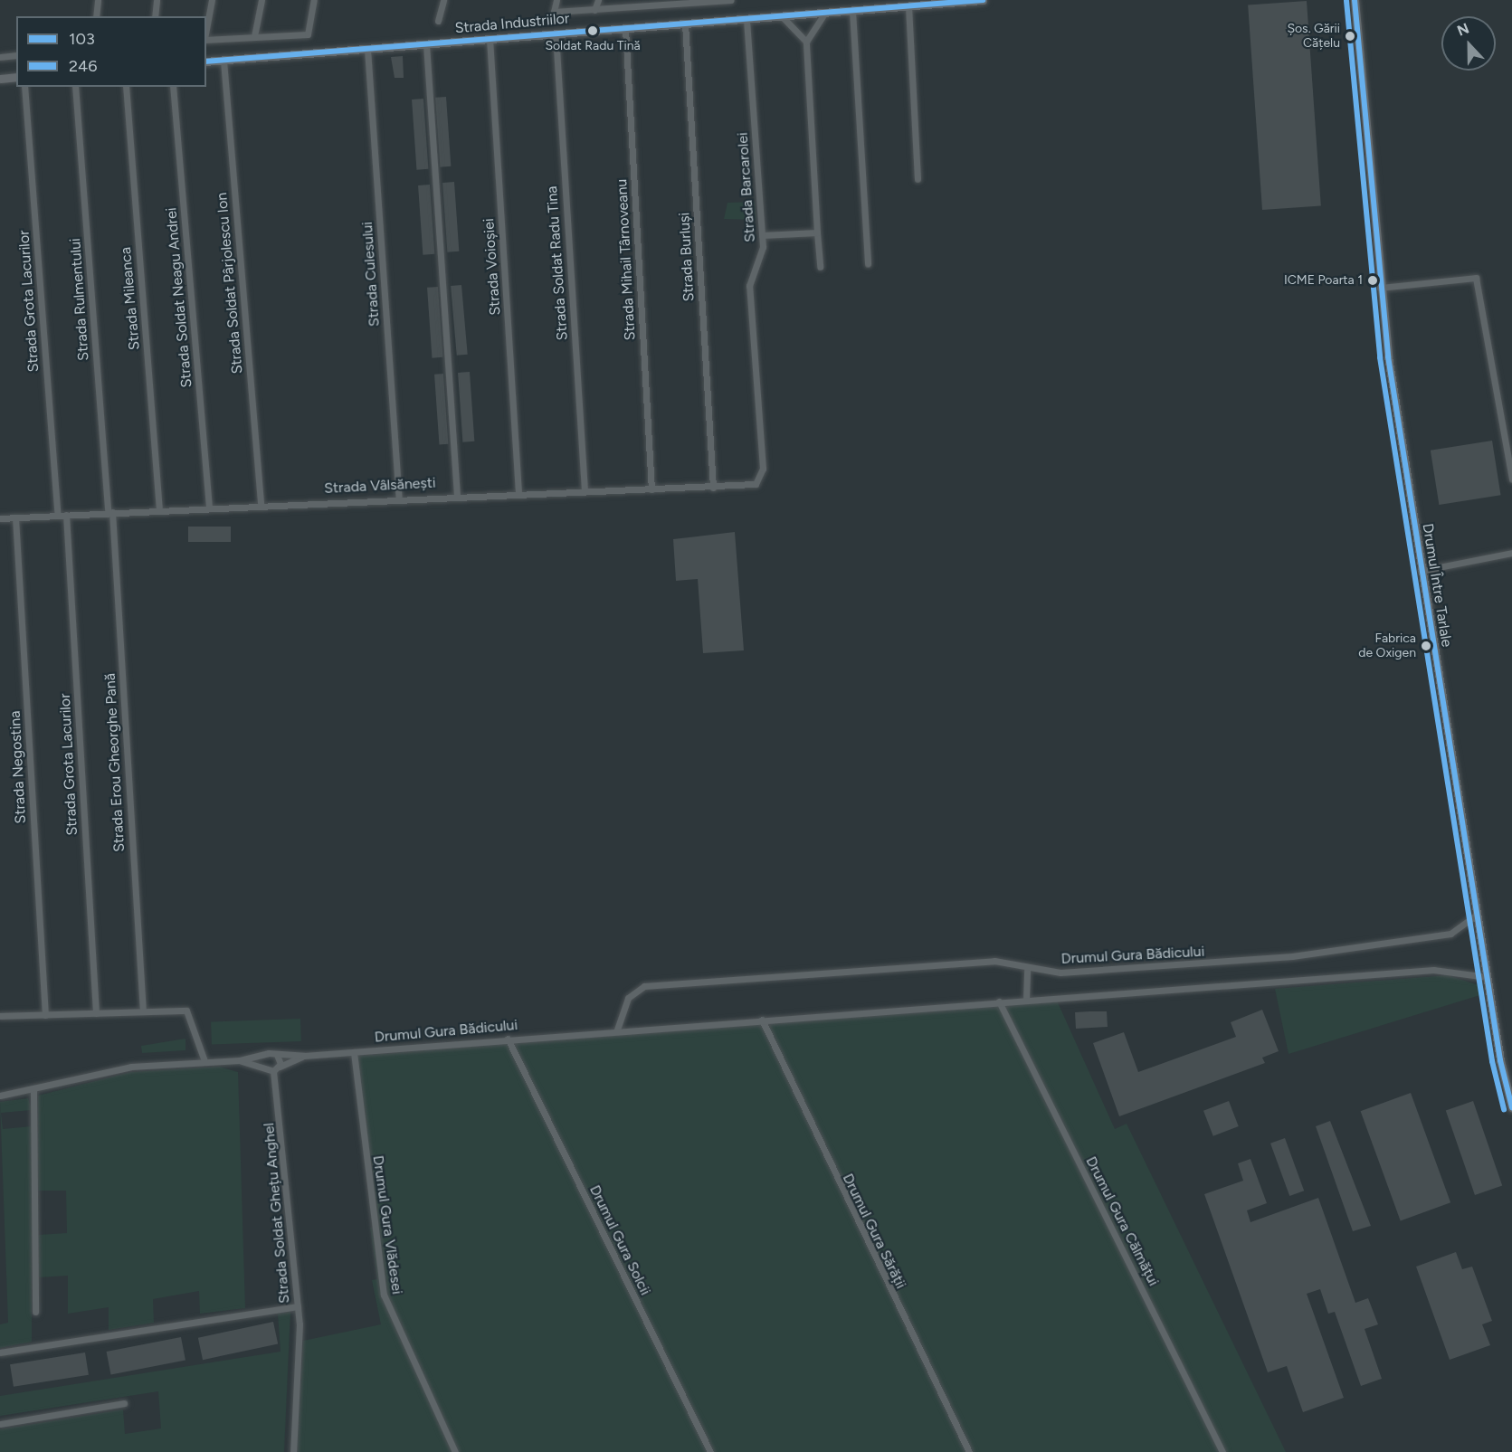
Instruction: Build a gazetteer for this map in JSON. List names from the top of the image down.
{
  "streets": {
    "main road": ["Strada Industriilor", "Drumul Între Tarlale"],
    "street": [
      "Strada Barcarolei",
      "Strada Burluși",
      "Strada Mihail Târnoveanu",
      "Strada Soldat Radu Tina",
      "Strada Voioșiei",
      "Strada Culesului",
      "Strada Soldat Pârjolescu Ion",
      "Strada Soldat Neagu Andrei",
      "Strada Mileanca",
      "Strada Rulmentului",
      "Strada Grota Lacurilor",
      "Strada Vâlsănești",
      "Strada Erou Gheorghe Pană",
      "Strada Negostina",
      "Drumul Gura Bădicului",
      "Strada Soldat Ghețu Anghel",
      "Drumul Gura Călmățui",
      "Drumul Gura Vlădesei",
      "Drumul Gura Sărății",
      "Drumul Gura Solcii"
    ]
  },
  "crossings": [
    ["Strada Industriilor", "Strada Barcarolei"],
    ["Strada Industriilor", "Strada Burluși"],
    ["Strada Industriilor", "Strada Mihail Târnoveanu"],
    ["Strada Industriilor", "Strada Soldat Radu Tina"],
    ["Strada Industriilor", "Strada Voioșiei"],
    ["Strada Industriilor", "Strada Culesului"],
    ["Strada Industriilor", "Strada Soldat Pârjolescu Ion"],
    ["Strada Barcarolei", "Strada Vâlsănești"],
    ["Strada Burluși", "Strada Vâlsănești"],
    ["Strada Mihail Târnoveanu", "Strada Vâlsănești"],
    ["Strada Soldat Radu Tina", "Strada Vâlsănești"],
    ["Strada Voioșiei", "Strada Vâlsănești"],
    ["Strada Culesului", "Strada Vâlsănești"],
    ["Strada Soldat Pârjolescu Ion", "Strada Vâlsănești"],
    ["Strada Soldat Neagu Andrei", "Strada Vâlsănești"],
    ["Strada Mileanca", "Strada Vâlsănești"],
    ["Strada Rulmentului", "Strada Vâlsănești"],
    ["Strada Rulmentului", "Strada Erou Gheorghe Pană"],
    ["Strada Grota Lacurilor", "Strada Vâlsănești"],
    ["Strada Vâlsănești", "Strada Erou Gheorghe Pană"],
    ["Strada Vâlsănești", "Strada Negostina"],
    ["Drumul Între Tarlale", "Drumul Gura Bădicului"],
    ["Drumul Gura Bădicului", "Drumul Gura Călmățui"],
    ["Drumul Gura Bădicului", "Drumul Gura Vlădesei"],
    ["Drumul Gura Bădicului", "Drumul Gura Sărății"],
    ["Drumul Gura Bădicului", "Drumul Gura Solcii"]
  ],
  "places": [
    "Soldat Radu Tină",
    "Șos. Gării Cățelu",
    "ICME Poarta 1",
    "Fabrica de Oxigen"
  ],
  "lines": ["transit line 103", "transit line 246"],
  "legend": ["103", "246"],
  "north": "top"
}
